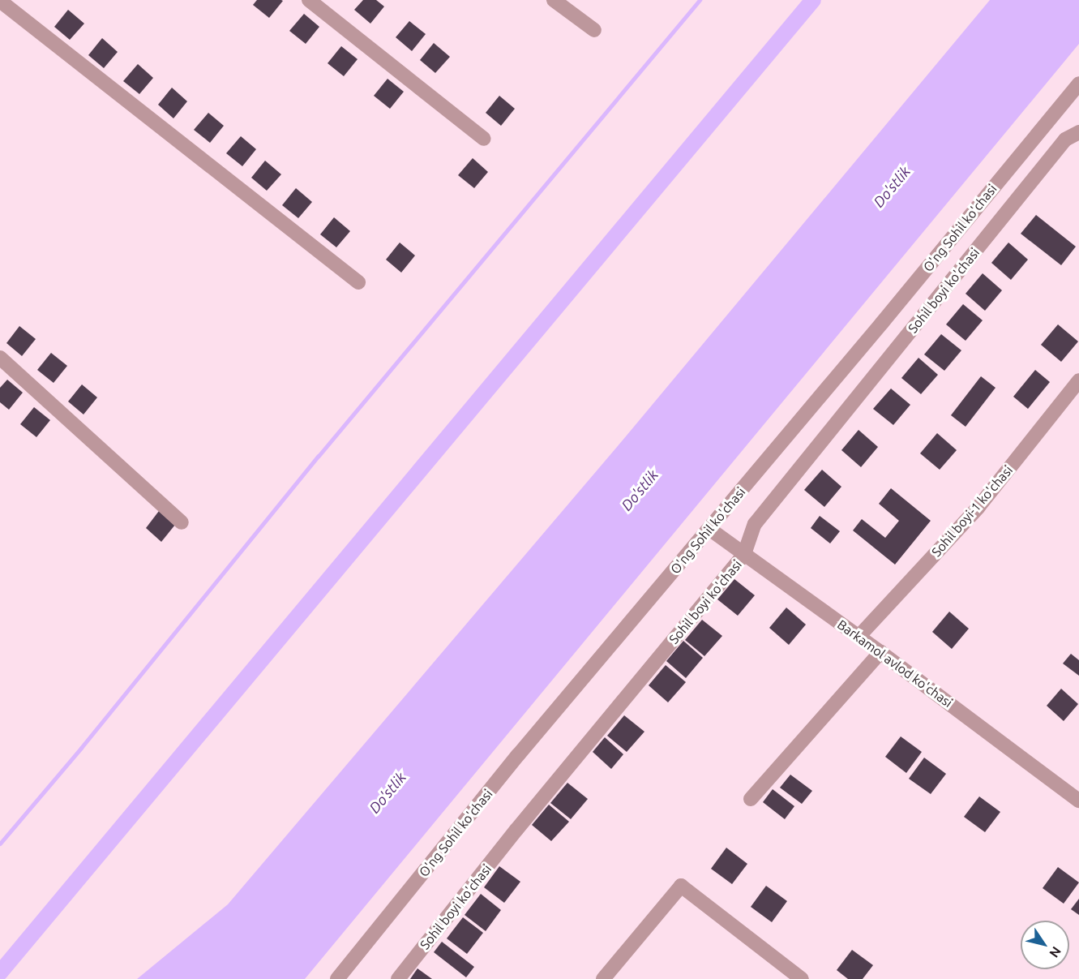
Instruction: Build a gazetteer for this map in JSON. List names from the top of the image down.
{
  "streets": {
    "street": [
      "O'ng Sohil ko'chasi",
      "Sohil boyi ko'chasi",
      "Sohil boyi-1 ko'chasi",
      "Barkamol avlod ko'chasi"
    ]
  },
  "crossings": [
    ["O'ng Sohil ko'chasi", "Barkamol avlod ko'chasi"],
    ["Sohil boyi ko'chasi", "Barkamol avlod ko'chasi"],
    ["Sohil boyi-1 ko'chasi", "Barkamol avlod ko'chasi"]
  ],
  "water": ["Do'stlik"],
  "north": "bottom right"
}
